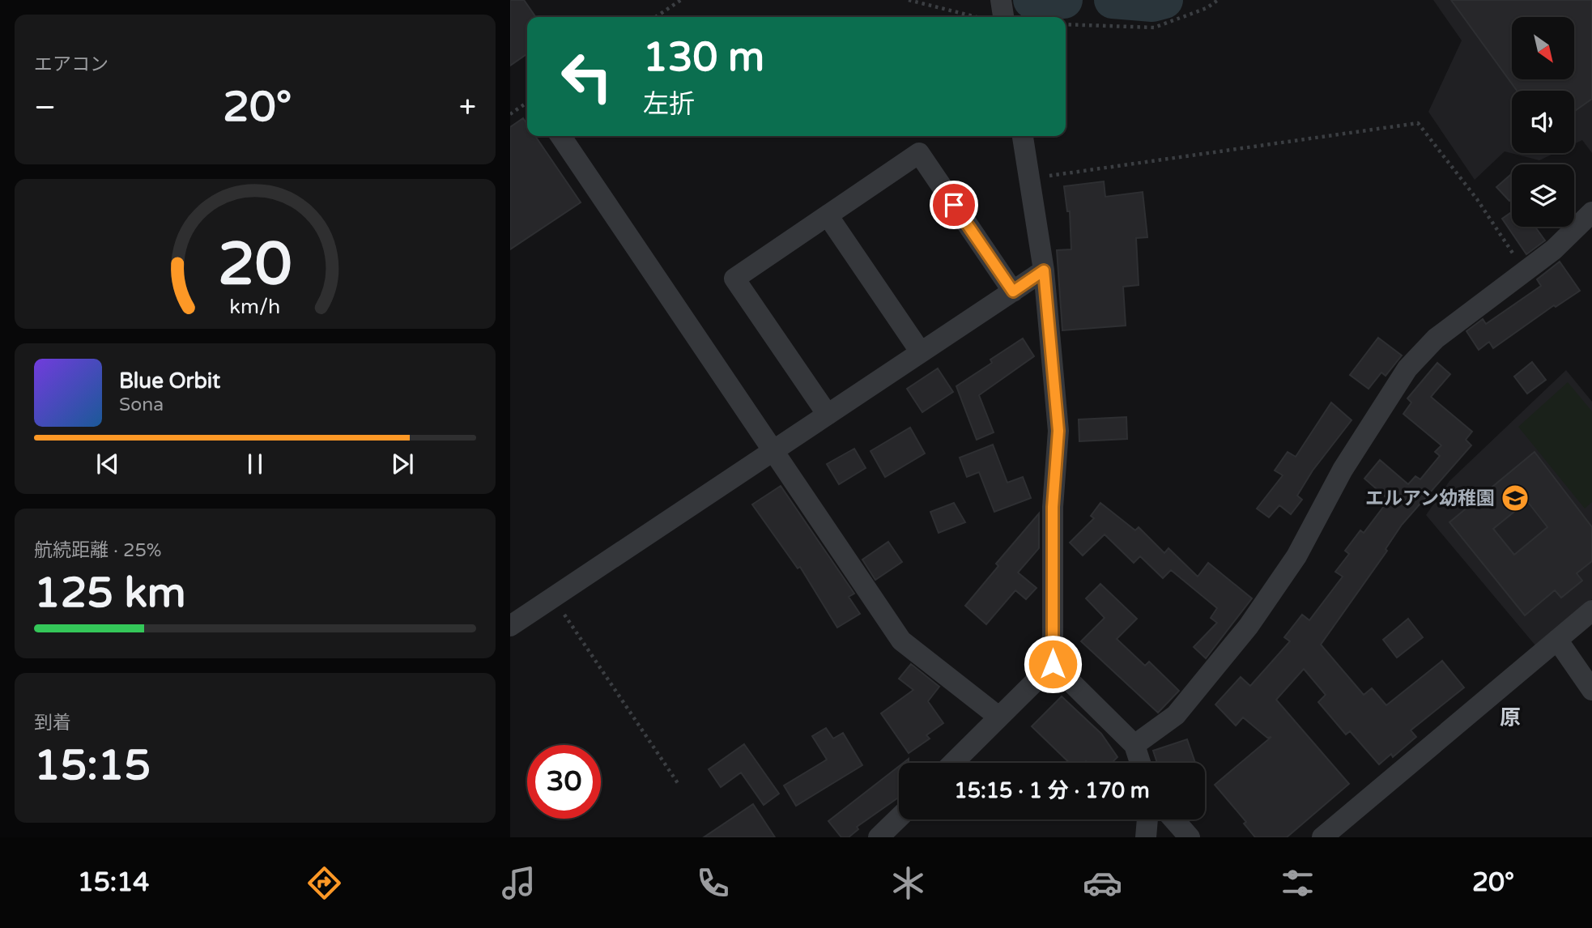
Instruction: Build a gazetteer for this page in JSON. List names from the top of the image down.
{
  "districts": ["原"],
  "places": {
    "school or university": ["エルアン幼稚園"]
  },
  "north": "bottom right",
  "page": {
    "tile": [
      "エアコン",
      ["航続距離 · 25%", "125 km"],
      ["到着", "15:15"]
    ],
    "turn": ["130 m", "左折"],
    "heat": ["−", "20°", "+"],
    "song": ["Blue Orbit", "Sona"],
    "limit": "30",
    "trip": "15:15 · 1 分 · 170 m",
    "tabs": ["15:14", "20°"],
    "gauge": ["20", "km/h"]
  }
}
